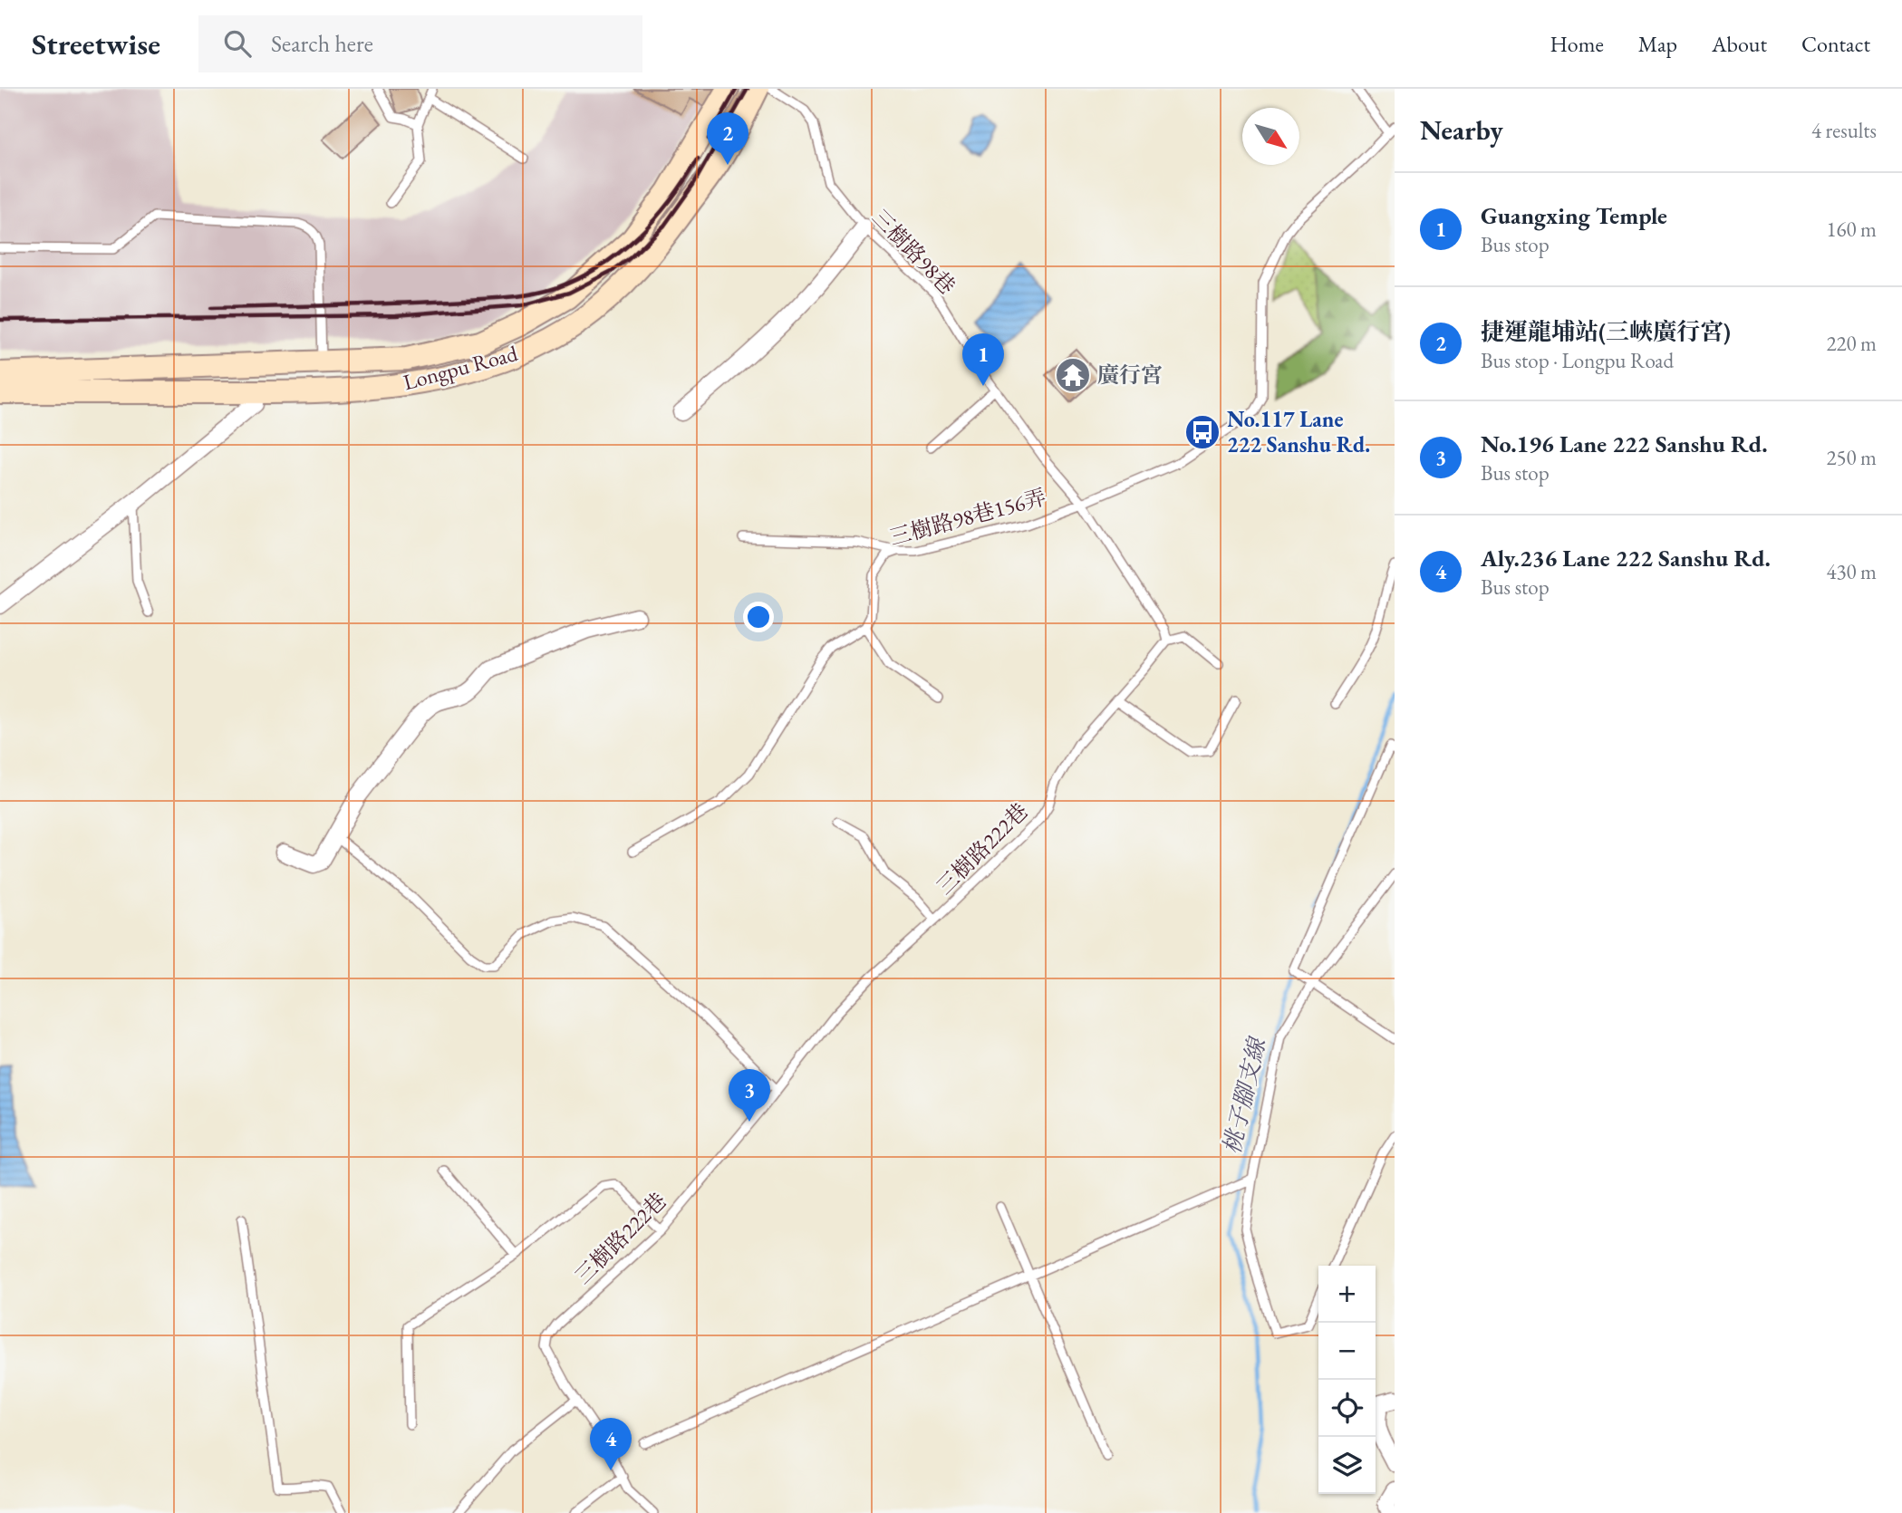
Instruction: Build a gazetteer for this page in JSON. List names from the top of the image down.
{
  "streets": {
    "street": ["Longpu Road"],
    "lane": ["三樹路98巷", "三樹路98巷156弄", "三樹路222巷"]
  },
  "crossings": [
    ["三樹路98巷", "三樹路98巷156弄"]
  ],
  "water": ["桃子腳支線"],
  "places": {
    "temple": ["廣行宮"],
    "bus stop": ["No.117 Lane 222 Sanshu Rd."]
  },
  "north": "bottom right",
  "page": {
    "header": "Streetwise",
    "search": "Search here",
    "nav": [
      "Home",
      "Map",
      "About",
      "Contact"
    ],
    "heading": ["Nearby", "4 results"],
    "pins": [
      "2",
      "1",
      "3",
      "4"
    ],
    "list": [
      {
        "mark": "1",
        "name": "Guangxing Temple",
        "note": "Bus stop",
        "value": "160 m"
      },
      {
        "mark": "2",
        "name": "捷運龍埔站(三峽廣行宮)",
        "note": "Bus stop · Longpu Road",
        "value": "220 m"
      },
      {
        "mark": "3",
        "name": "No.196 Lane 222 Sanshu Rd.",
        "note": "Bus stop",
        "value": "250 m"
      },
      {
        "mark": "4",
        "name": "Aly.236 Lane 222 Sanshu Rd.",
        "note": "Bus stop",
        "value": "430 m"
      }
    ],
    "map_buttons": ["+", "−"]
  }
}
